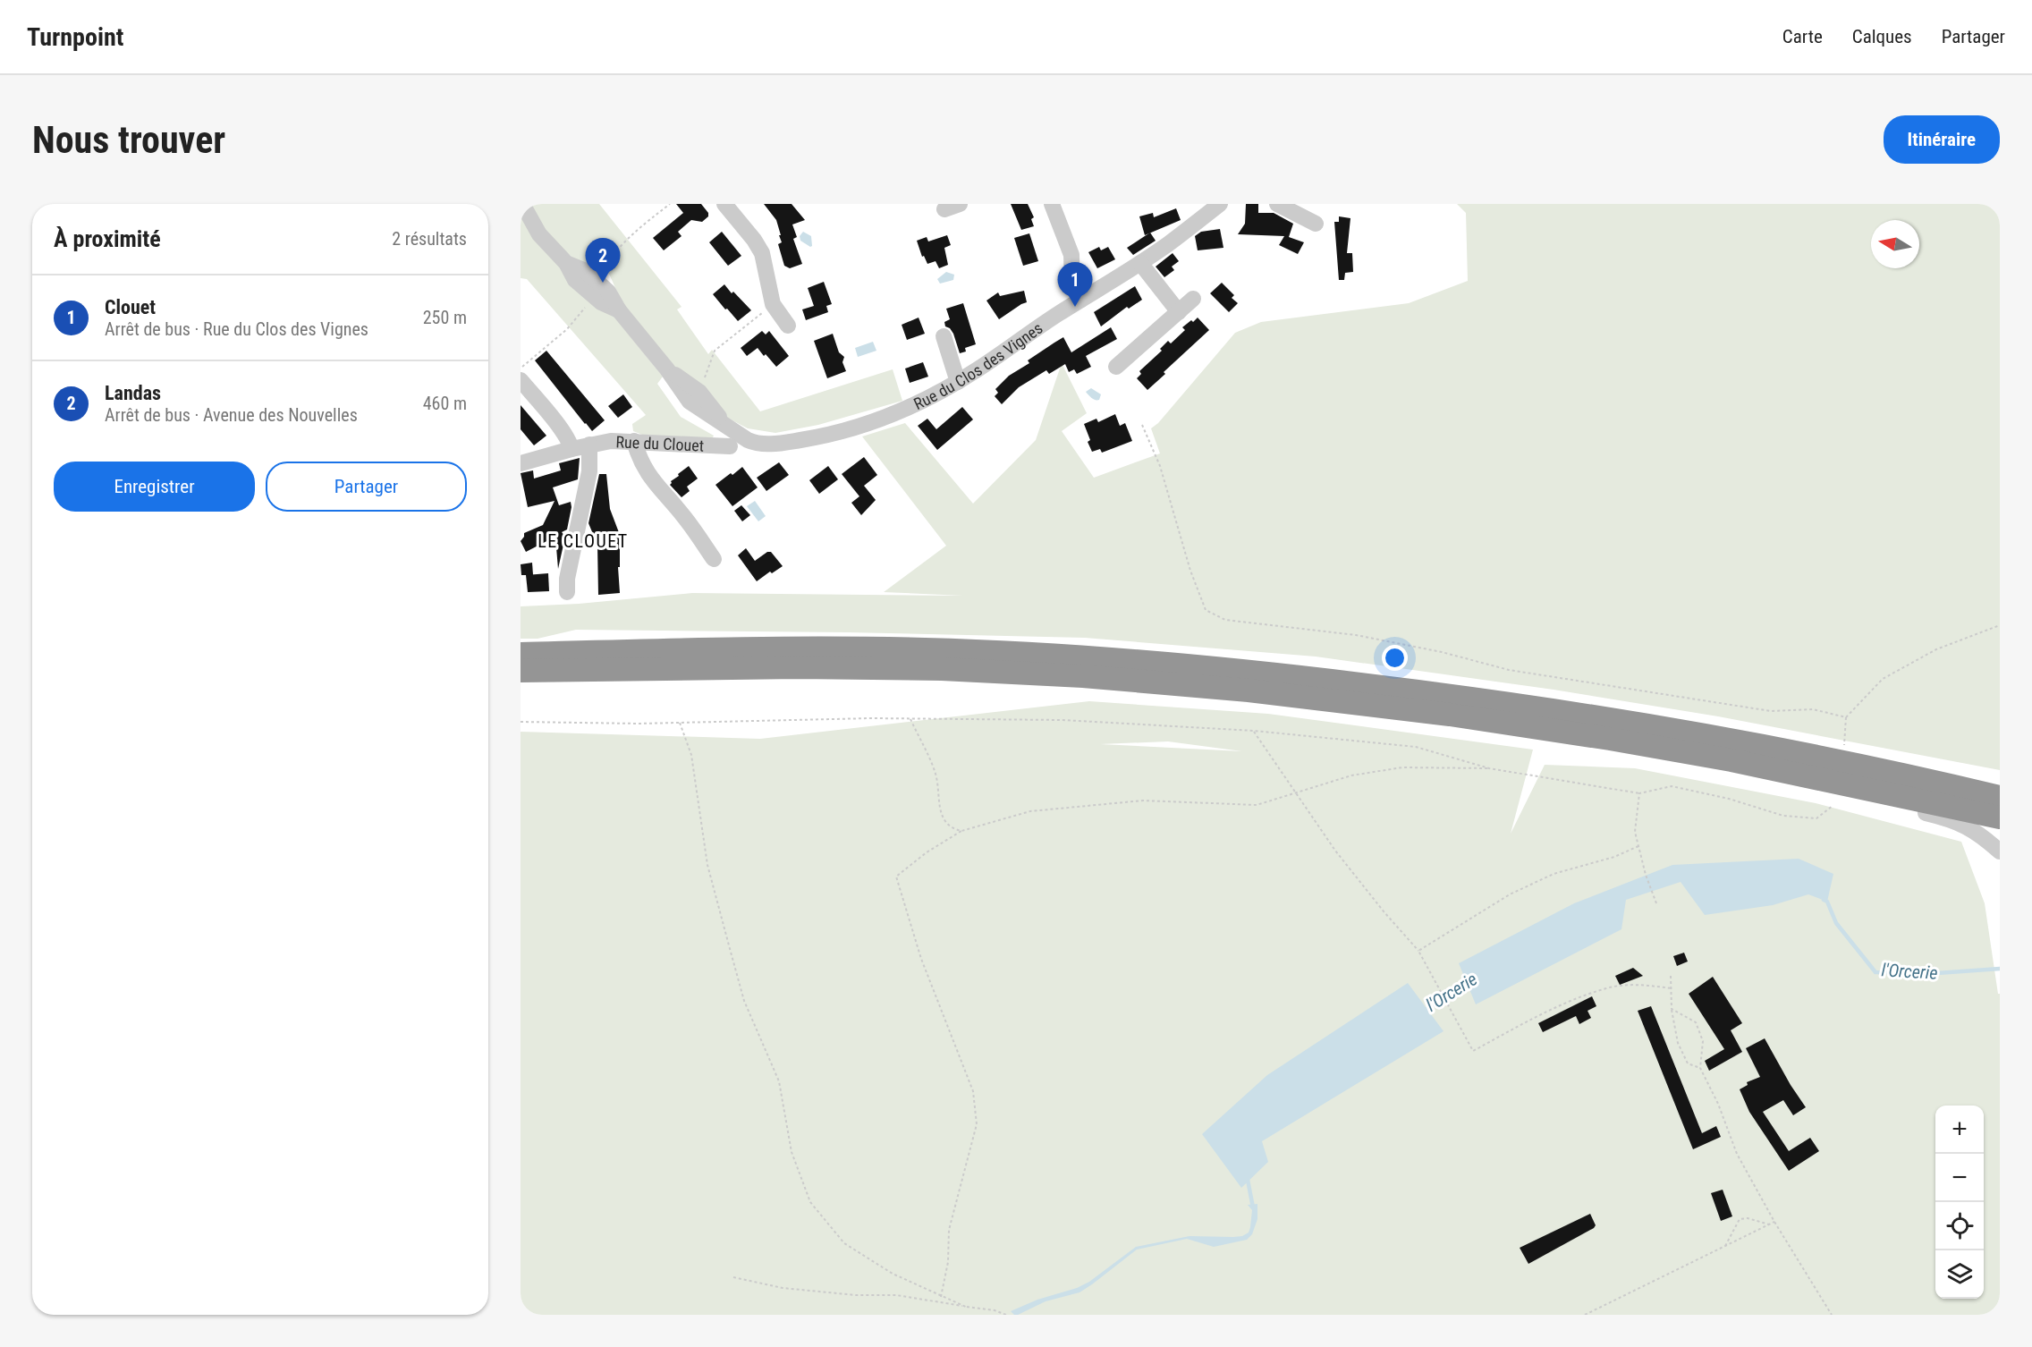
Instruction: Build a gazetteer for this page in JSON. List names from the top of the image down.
{
  "streets": {
    "street": ["Rue du Clos des Vignes", "Rue du Clouet"]
  },
  "districts": ["LE CLOUET"],
  "water": ["l'Orcerie"],
  "north": "left",
  "page": {
    "header": "Turnpoint",
    "nav": ["Carte", "Calques", "Partager"],
    "buttons": [
      "Itinéraire",
      ["Enregistrer", "Partager"]
    ],
    "title": "Nous trouver",
    "heading": ["À proximité", "2 résultats"],
    "pins": ["2", "1"],
    "list": [
      {
        "mark": "1",
        "name": "Clouet",
        "note": "Arrêt de bus · Rue du Clos des Vignes",
        "value": "250 m"
      },
      {
        "mark": "2",
        "name": "Landas",
        "note": "Arrêt de bus · Avenue des Nouvelles",
        "value": "460 m"
      }
    ],
    "map_buttons": ["+", "−"]
  }
}
